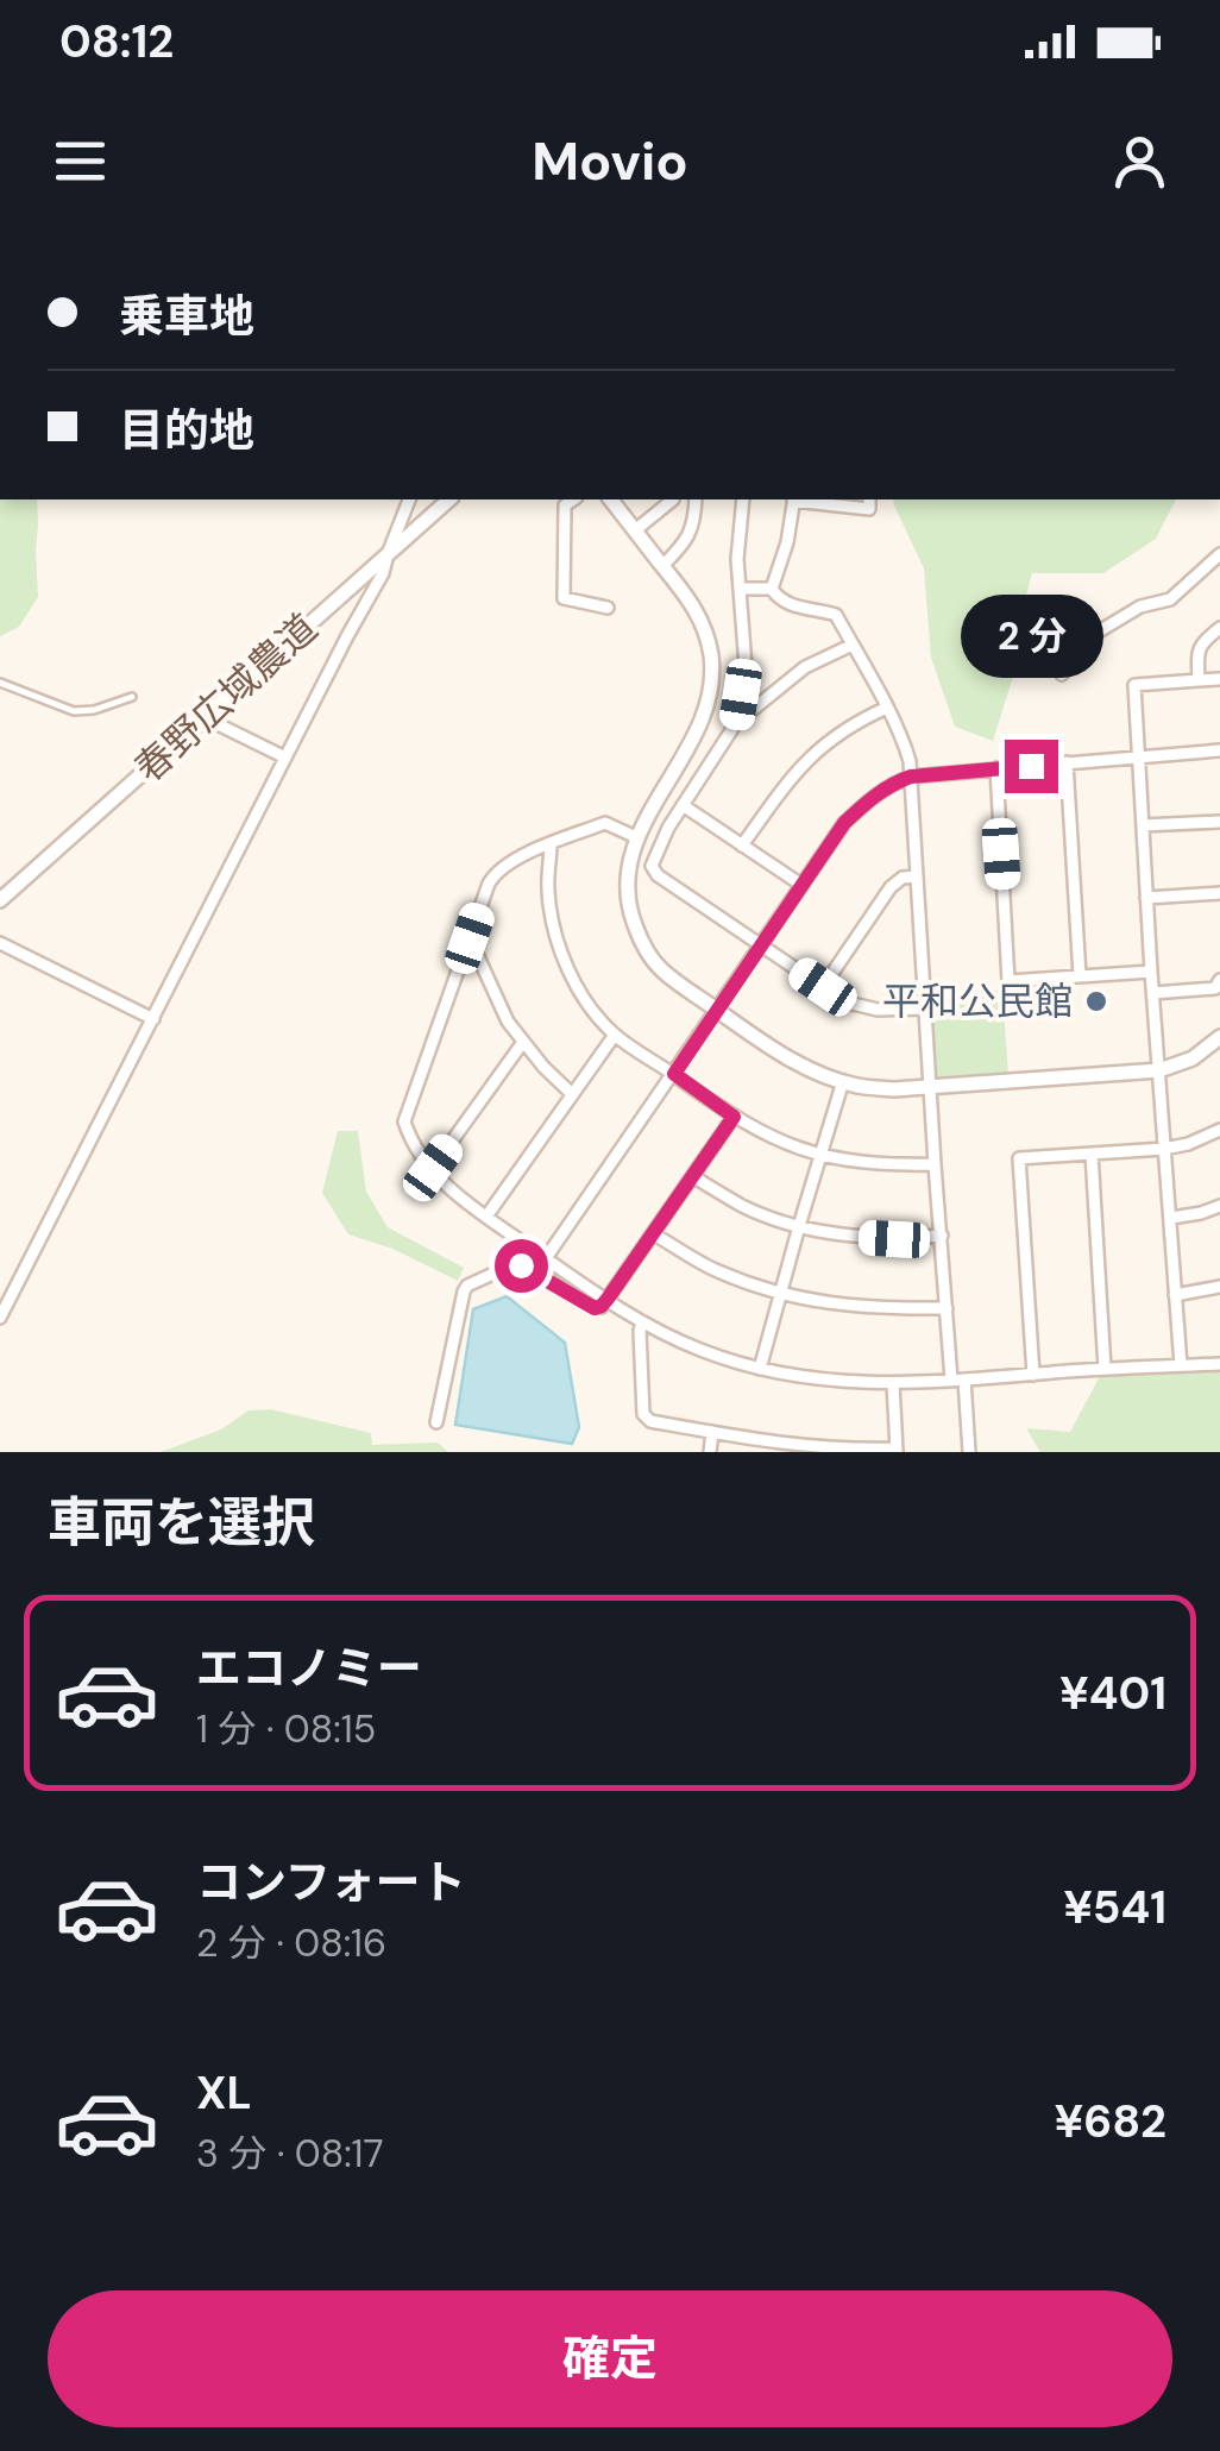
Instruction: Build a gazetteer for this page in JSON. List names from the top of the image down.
{
  "streets": {
    "street": ["春野広域農道"]
  },
  "places": ["平和公民館"],
  "page": {
    "status": "08:12",
    "header": "Movio",
    "banner": ["乗車地", "目的地"],
    "bubble": "2 分",
    "heading": "車両を選択",
    "list": [
      {
        "name": "エコノミー",
        "note": "1 分 · 08:15",
        "value": "¥401"
      },
      {
        "name": "コンフォート",
        "note": "2 分 · 08:16",
        "value": "¥541"
      },
      {
        "name": "XL",
        "note": "3 分 · 08:17",
        "value": "¥682"
      }
    ],
    "buttons": "確定"
  }
}
